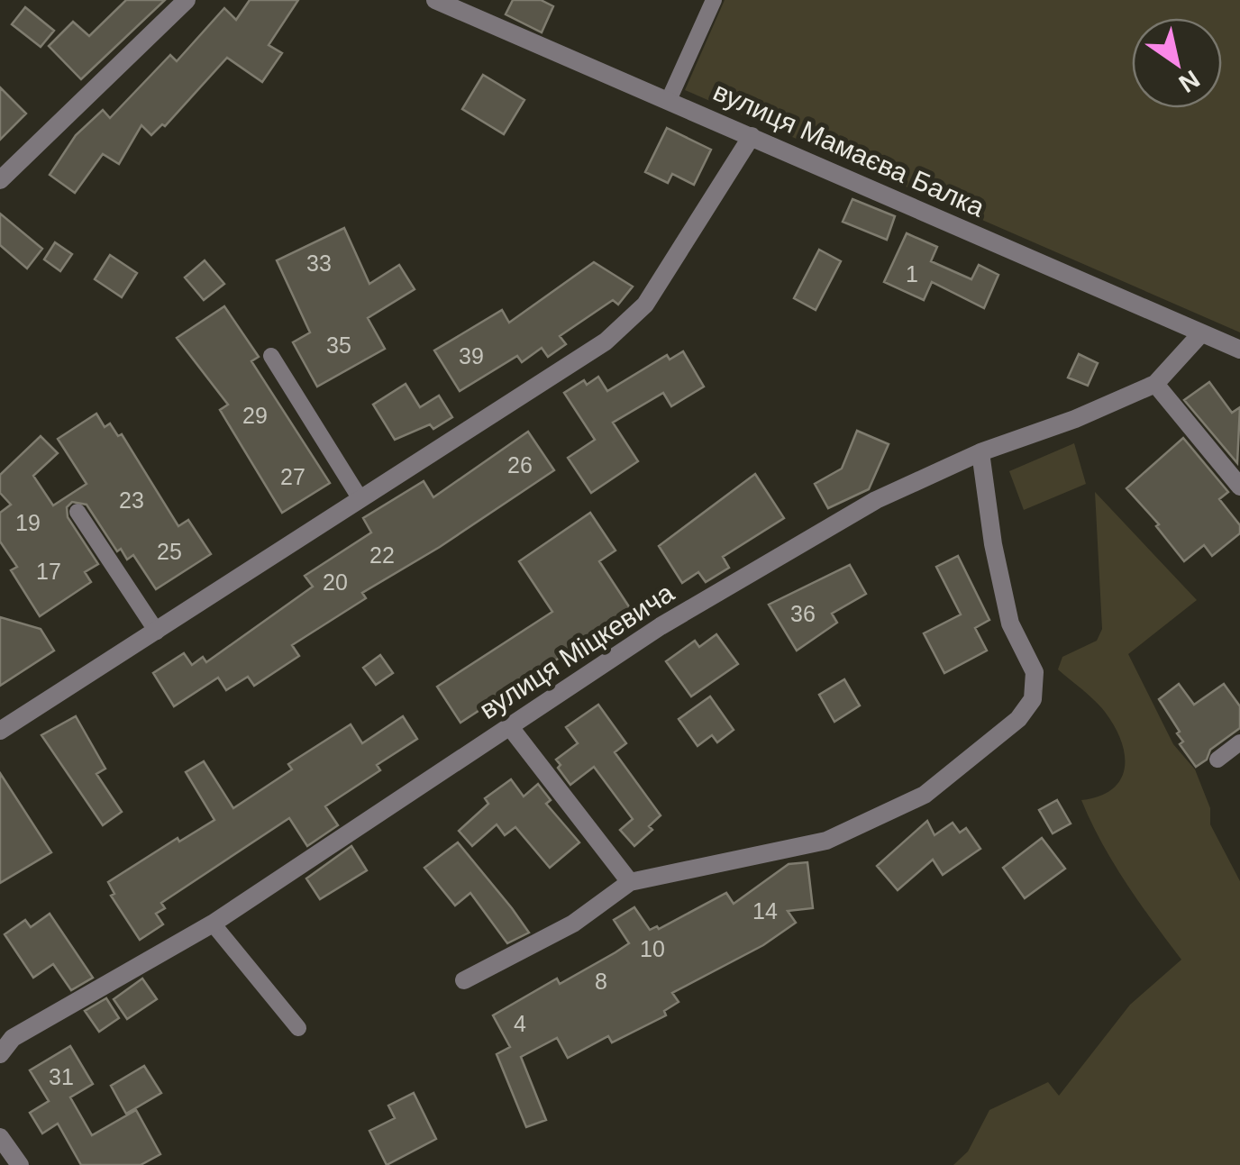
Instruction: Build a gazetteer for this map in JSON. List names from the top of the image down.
{
  "streets": {
    "street": ["вулиця Мамаєва Балка", "вулиця Міцкевича"]
  },
  "crossings": [
    ["вулиця Мамаєва Балка", "вулиця Міцкевича"]
  ],
  "house_numbers": [
    "33",
    "1",
    "35",
    "39",
    "29",
    "26",
    "27",
    "23",
    "19",
    "25",
    "22",
    "17",
    "20",
    "36",
    "14",
    "10",
    "8",
    "4",
    "31"
  ],
  "north": "bottom right"
}
